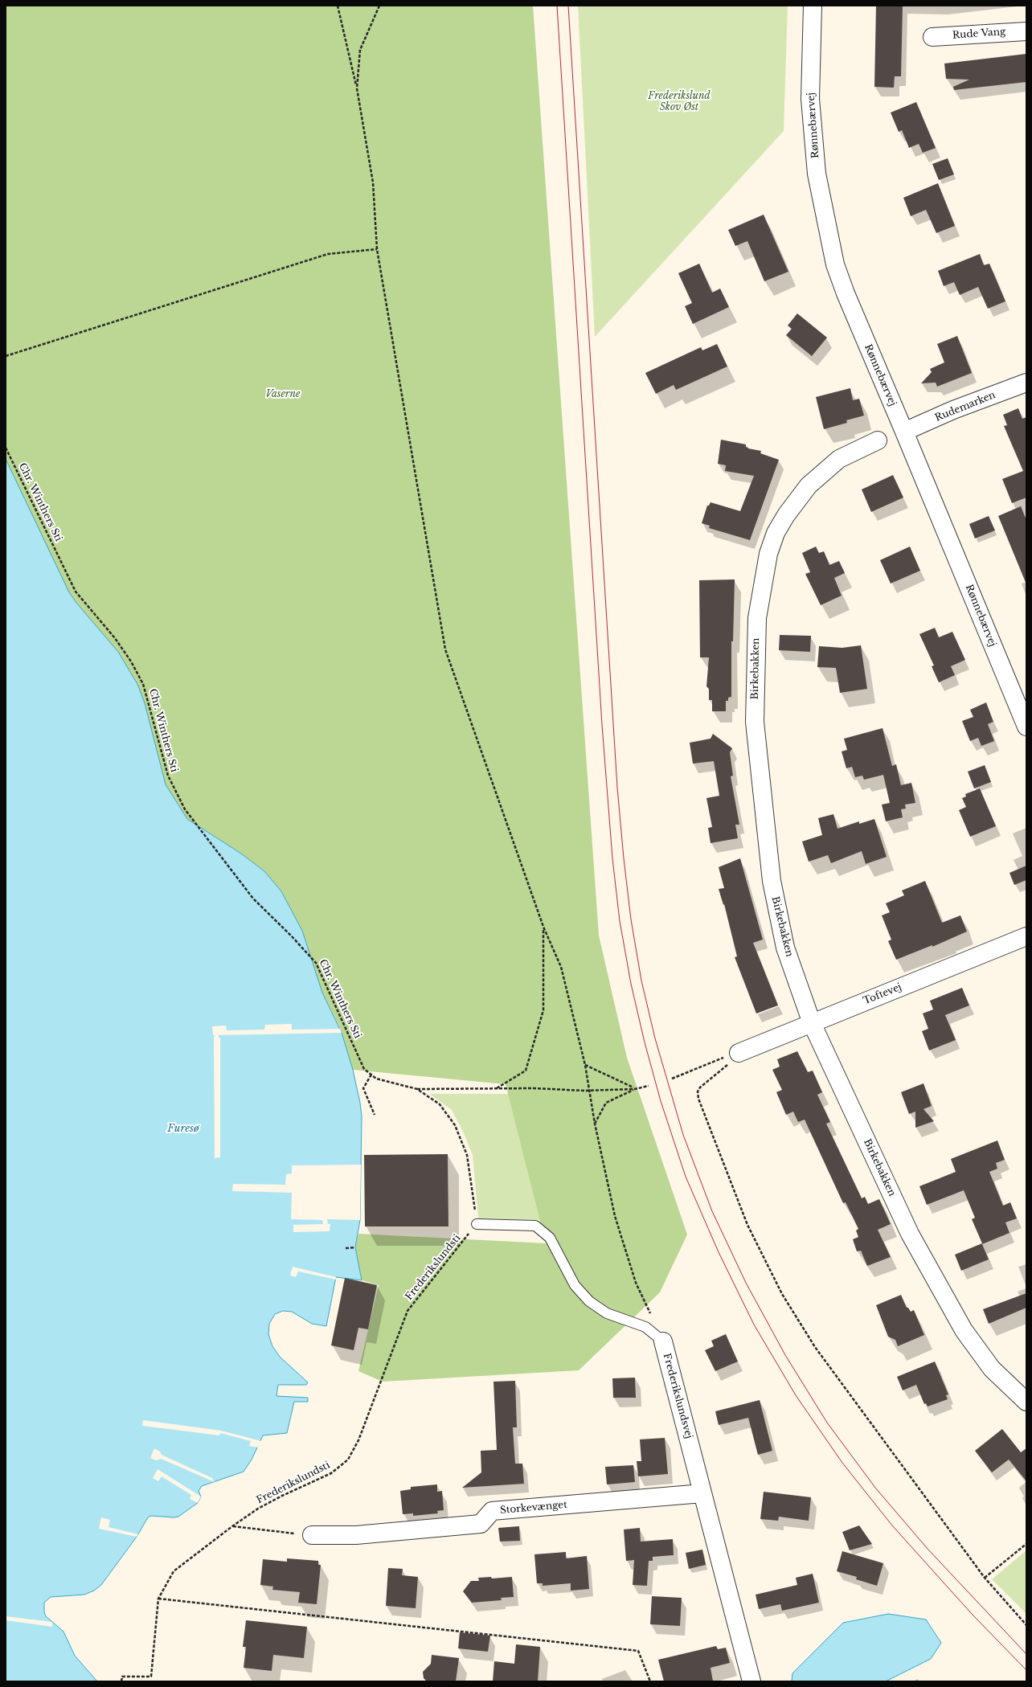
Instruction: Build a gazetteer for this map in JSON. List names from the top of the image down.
{
  "streets": {
    "street": [
      "Rude Vang",
      "Rønnebærvej",
      "Rudemarken",
      "Birkebakken",
      "Toftevej",
      "Frederikslundsvej",
      "Storkevænget"
    ],
    "path": ["Chr. Winthers Sti", "Frederikslundsti"]
  },
  "crossings": [
    ["Rønnebærvej", "Rudemarken"],
    ["Birkebakken", "Toftevej"],
    ["Frederikslundsti", "Frederikslundsvej"],
    ["Frederikslundsvej", "Storkevænget"]
  ],
  "water": ["Furesø"],
  "parks": ["Frederikslund Skov Øst", "Vaserne"]
}
